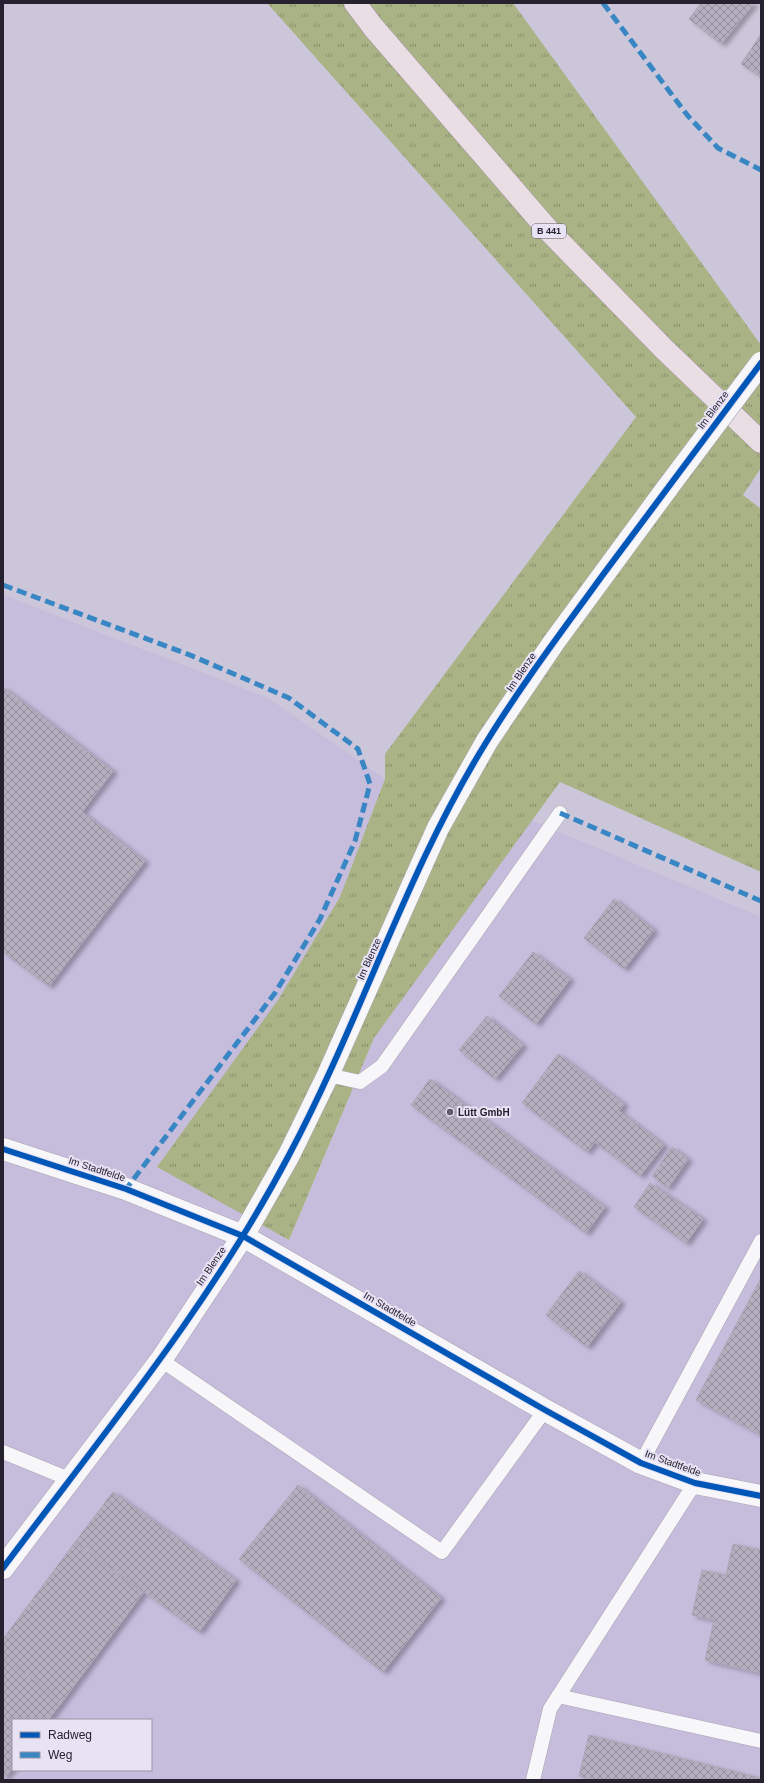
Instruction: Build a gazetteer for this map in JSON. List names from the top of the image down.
{
  "streets": {
    "main road": ["B 441"],
    "street": ["Im Blenze", "Im Stadtfelde"]
  },
  "crossings": [
    ["Im Blenze", "Im Stadtfelde"]
  ],
  "places": ["Lütt GmbH"],
  "legend": ["Radweg", "Weg"]
}
